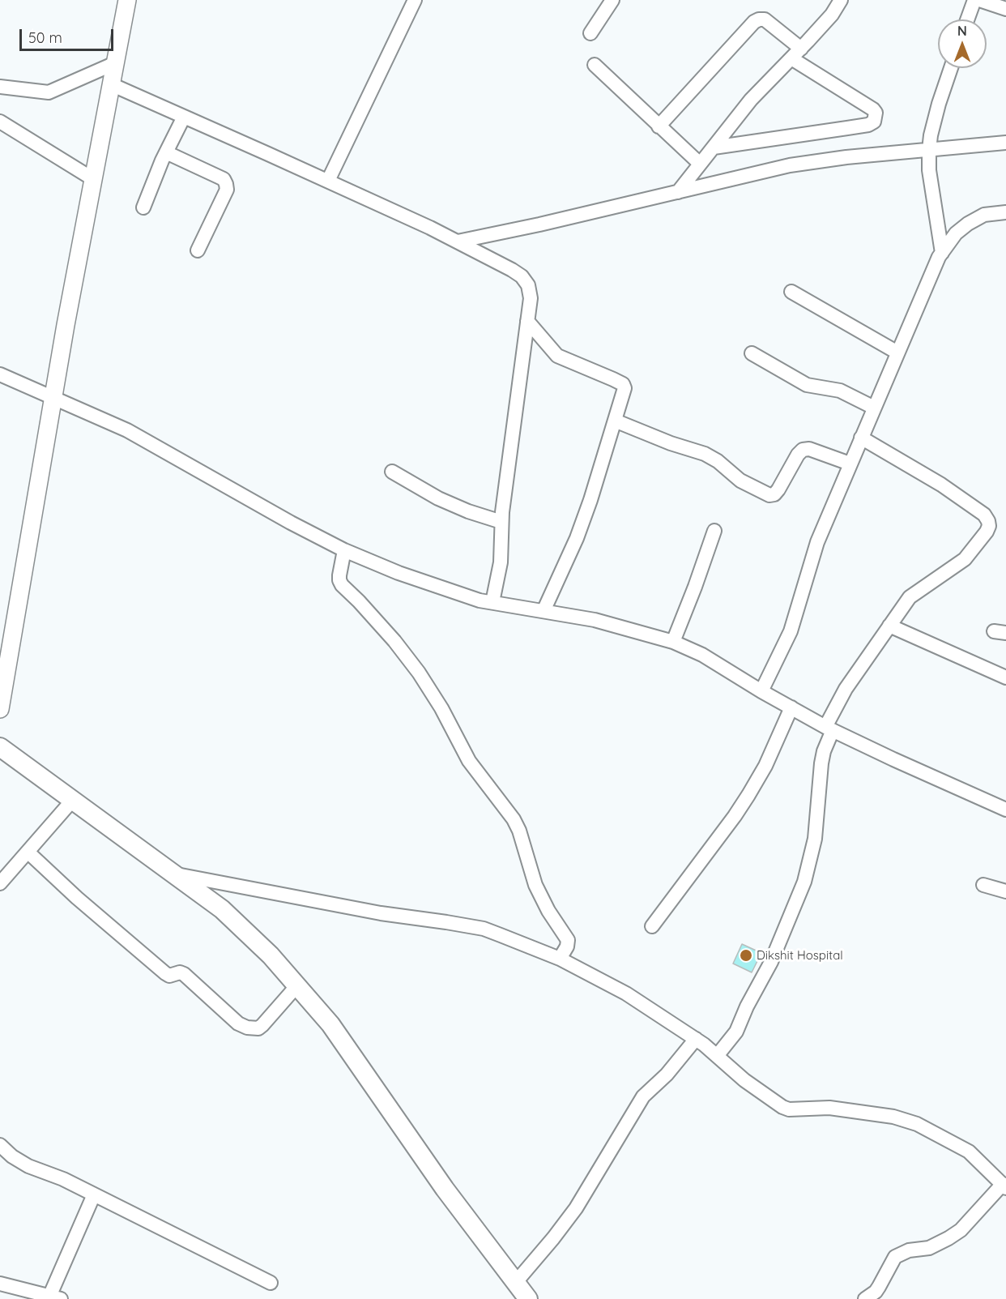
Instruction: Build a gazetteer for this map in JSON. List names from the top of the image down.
{
  "places": ["Dikshit Hospital"],
  "scale_bar": "50 m",
  "north": "top"
}
